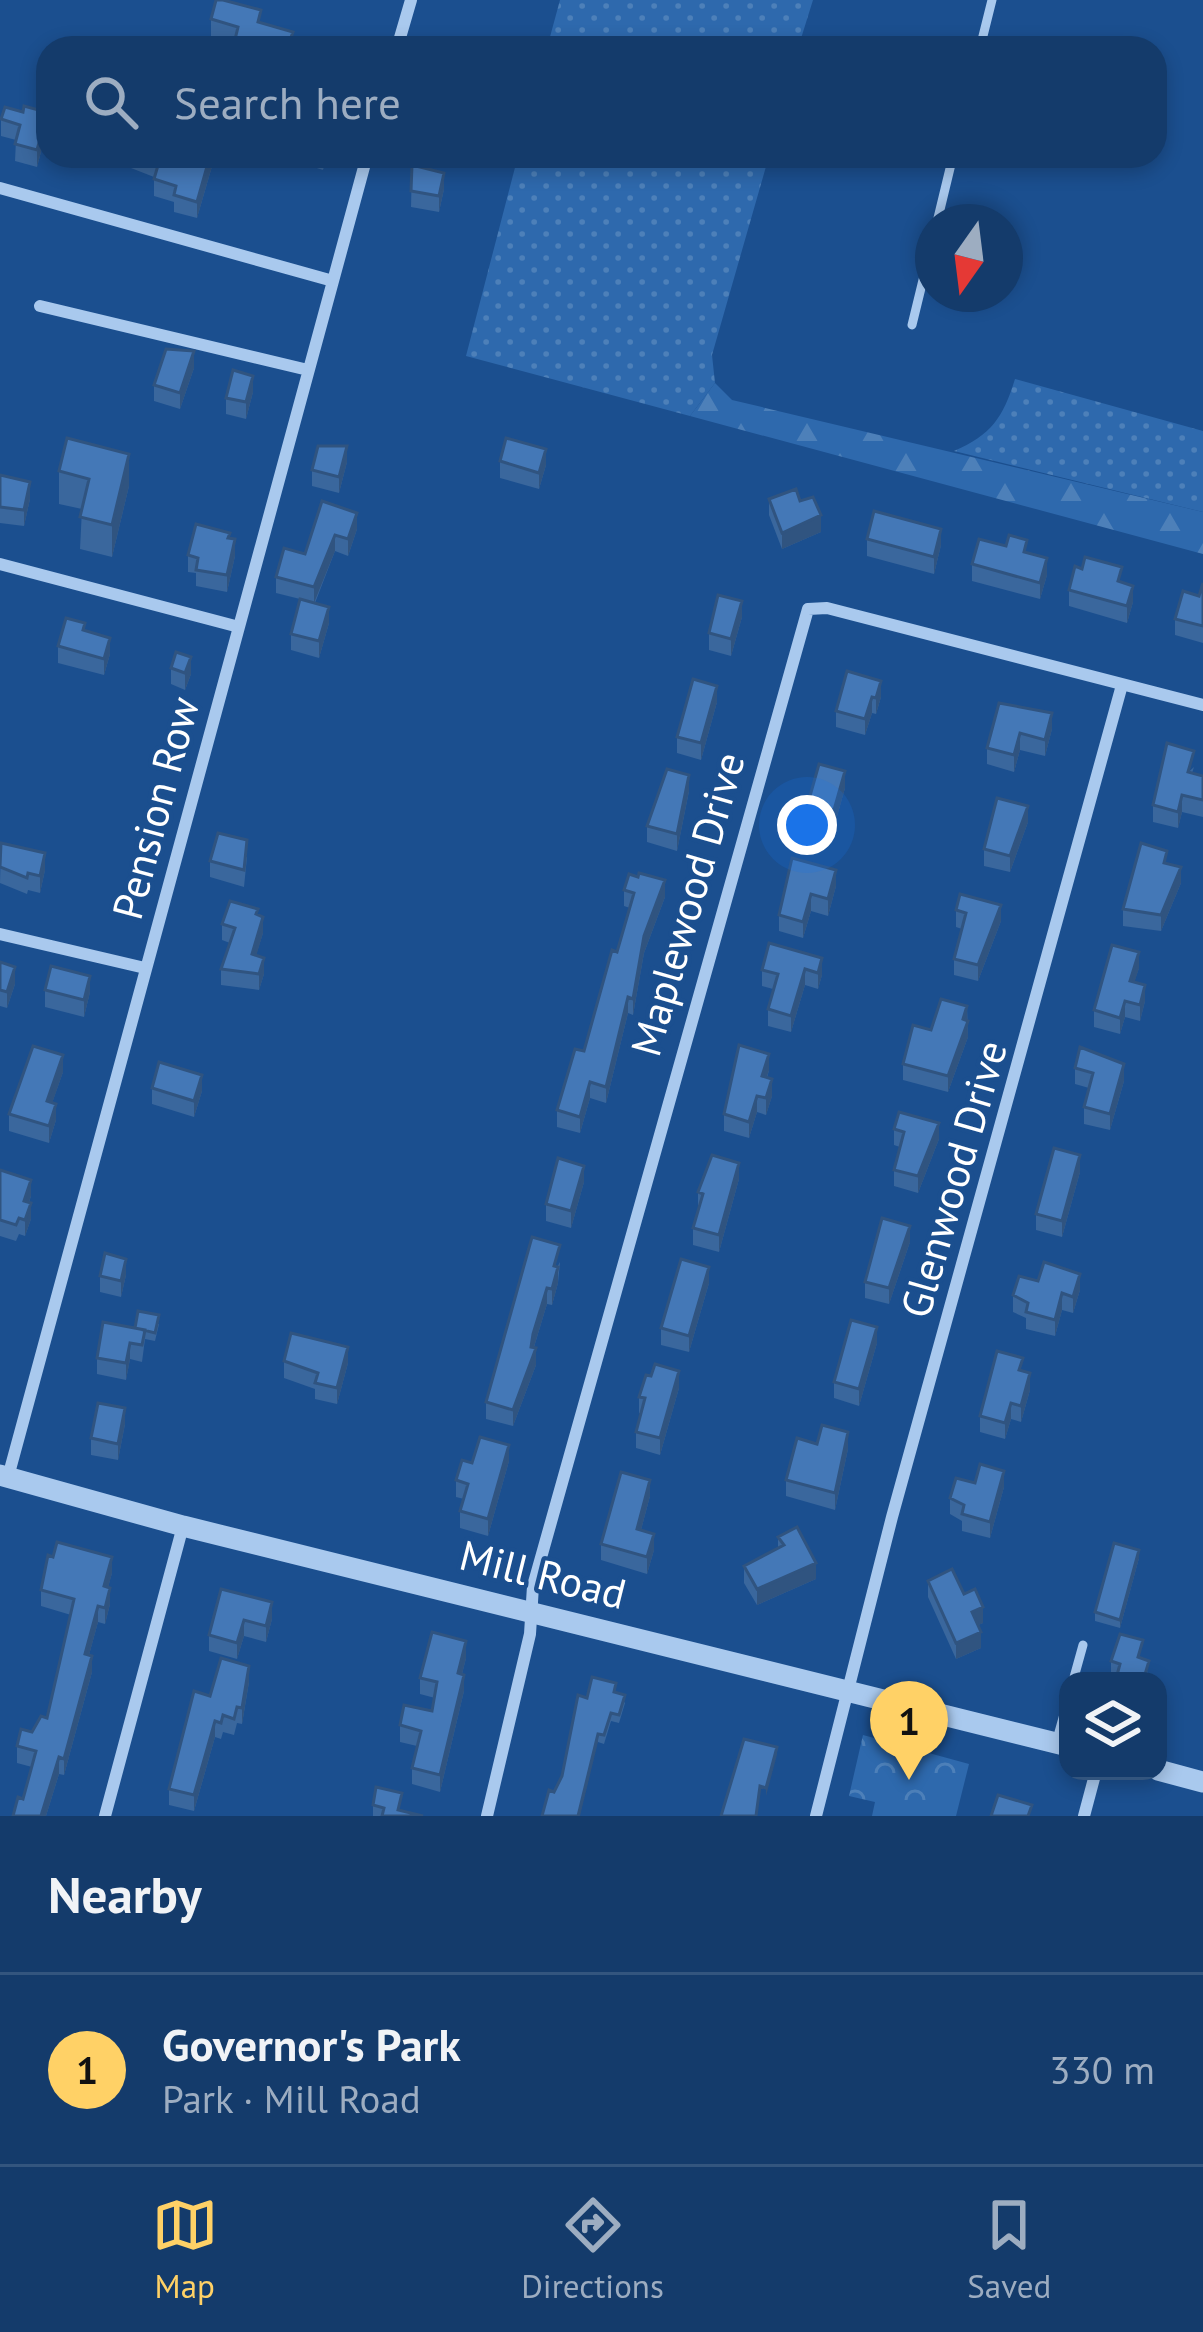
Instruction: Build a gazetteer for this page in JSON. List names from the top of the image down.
{
  "streets": {
    "street": [
      "Pension Row",
      "Maplewood Drive",
      "Glenwood Drive",
      "Mill Road"
    ]
  },
  "crossings": [
    ["Pension Row", "Mill Road"],
    ["Maplewood Drive", "Glenwood Drive"],
    ["Maplewood Drive", "Mill Road"],
    ["Glenwood Drive", "Mill Road"]
  ],
  "north": "bottom",
  "page": {
    "search": "Search here",
    "pins": "1",
    "heading": "Nearby",
    "list": [
      {
        "mark": "1",
        "name": "Governor's Park",
        "note": "Park · Mill Road",
        "value": "330 m"
      }
    ],
    "nav": ["Map", "Directions", "Saved"]
  }
}
